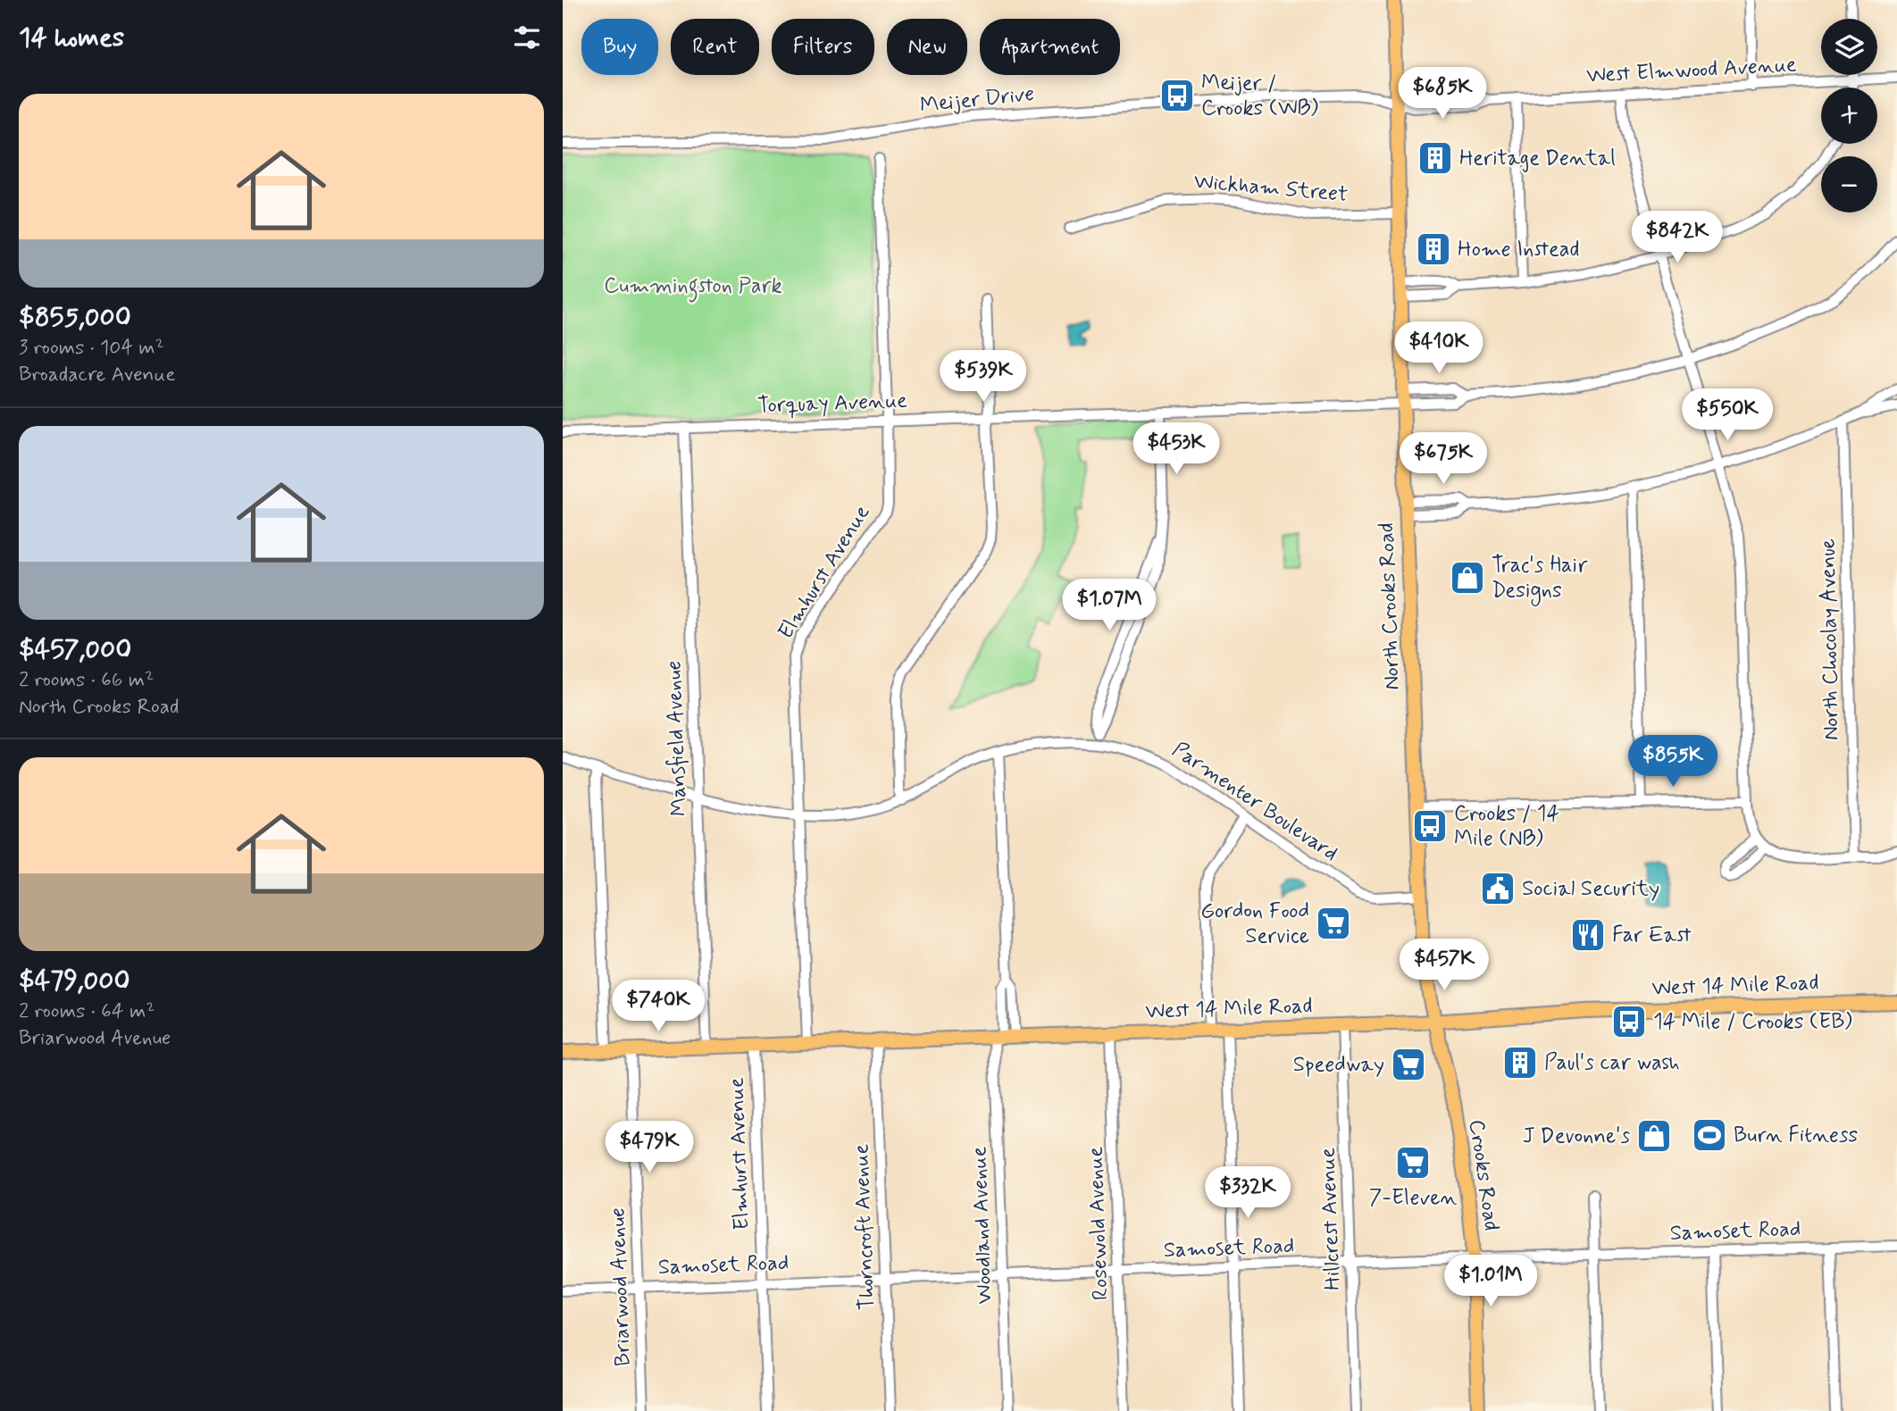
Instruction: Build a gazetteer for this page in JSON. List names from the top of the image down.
{
  "streets": {
    "main road": ["North Crooks Road", "West 14 Mile Road", "Crooks Road"],
    "street": [
      "West Elmwood Avenue",
      "Meijer Drive",
      "Wickham Street",
      "Torquay Avenue",
      "Elmhurst Avenue",
      "North Chocolay Avenue",
      "Mansfield Avenue",
      "Parmenter Boulevard",
      "Hillcrest Avenue",
      "Rosewold Avenue",
      "Woodland Avenue",
      "Thorncroft Avenue",
      "Samoset Road",
      "Briarwood Avenue"
    ]
  },
  "crossings": [
    ["West Elmwood Avenue", "Meijer Drive"],
    ["West Elmwood Avenue", "North Crooks Road"],
    ["Meijer Drive", "North Crooks Road"],
    ["Wickham Street", "North Crooks Road"],
    ["Torquay Avenue", "Elmhurst Avenue"],
    ["Torquay Avenue", "North Crooks Road"],
    ["Torquay Avenue", "Mansfield Avenue"],
    ["Elmhurst Avenue", "Parmenter Boulevard"],
    ["Elmhurst Avenue", "West 14 Mile Road"],
    ["Elmhurst Avenue", "Samoset Road"],
    ["North Crooks Road", "Parmenter Boulevard"],
    ["North Crooks Road", "West 14 Mile Road"],
    ["North Crooks Road", "Crooks Road"],
    ["Mansfield Avenue", "Parmenter Boulevard"],
    ["Mansfield Avenue", "West 14 Mile Road"],
    ["Parmenter Boulevard", "Woodland Avenue"],
    ["West 14 Mile Road", "Crooks Road"],
    ["West 14 Mile Road", "Hillcrest Avenue"],
    ["West 14 Mile Road", "Rosewold Avenue"],
    ["West 14 Mile Road", "Woodland Avenue"],
    ["West 14 Mile Road", "Thorncroft Avenue"],
    ["West 14 Mile Road", "Briarwood Avenue"],
    ["Crooks Road", "Samoset Road"],
    ["Hillcrest Avenue", "Samoset Road"],
    ["Rosewold Avenue", "Samoset Road"],
    ["Woodland Avenue", "Samoset Road"],
    ["Thorncroft Avenue", "Samoset Road"],
    ["Samoset Road", "Briarwood Avenue"]
  ],
  "parks": ["Cummingston Park"],
  "places": {
    "bus stop": ["Meijer / Crooks (WB)", "Crooks / 14 Mile (NB)", "14 Mile / Crooks (EB)"],
    "building": ["Heritage Dental", "Home Instead", "Paul's car wash"],
    "shop": ["Trac's Hair Designs", "J Devonne's"],
    "public building": ["Social Security"],
    "supermarket": ["Gordon Food Service", "Speedway", "7-Eleven"],
    "restaurant": ["Far East"],
    "sports": ["Burn Fitness"]
  },
  "page": {
    "heading": "14 homes",
    "map_buttons": ["+", "−"],
    "chip": [
      "Buy",
      "Rent",
      "Filters",
      "New",
      "Apartment"
    ],
    "price": [
      "$685K",
      "$842K",
      "$410K",
      "$539K",
      "$550K",
      "$453K",
      "$675K",
      "$1.07M",
      "$855K",
      "$457K",
      "$740K",
      "$479K",
      "$332K",
      "$1.01M"
    ],
    "list": [
      {
        "name": "$855,000",
        "note": "3 rooms · 104 m² · Broadacre Avenue"
      },
      {
        "name": "$457,000",
        "note": "2 rooms · 66 m² · North Crooks Road"
      },
      {
        "name": "$479,000",
        "note": "2 rooms · 64 m² · Briarwood Avenue"
      }
    ]
  }
}
